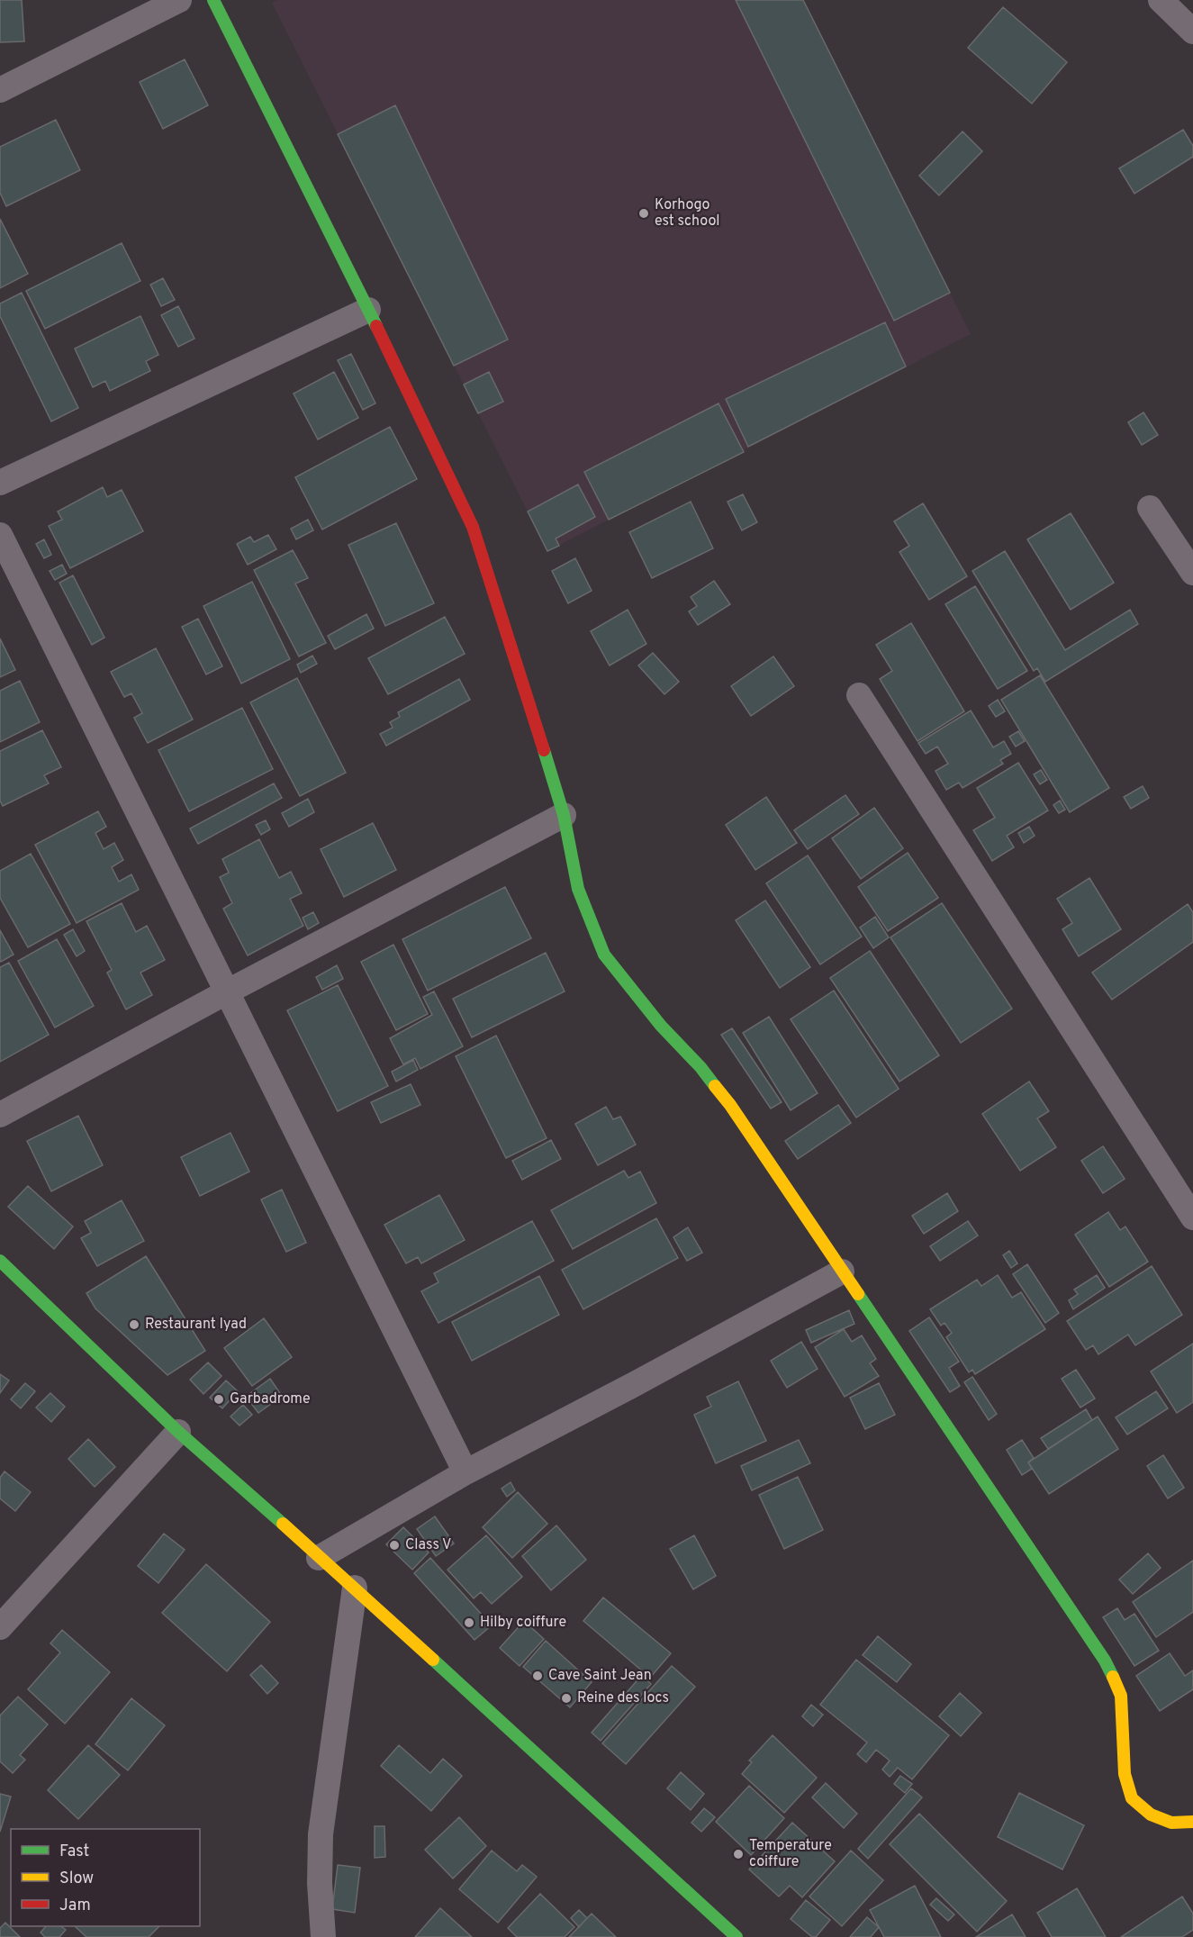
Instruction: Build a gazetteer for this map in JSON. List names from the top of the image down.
{
  "places": [
    "Korhogo est school",
    "Restaurant Iyad",
    "Garbadrome",
    "Class V",
    "Hilby coiffure",
    "Cave Saint Jean",
    "Reine des locs",
    "Temperature coiffure"
  ],
  "legend": ["Fast", "Slow", "Jam"]
}
